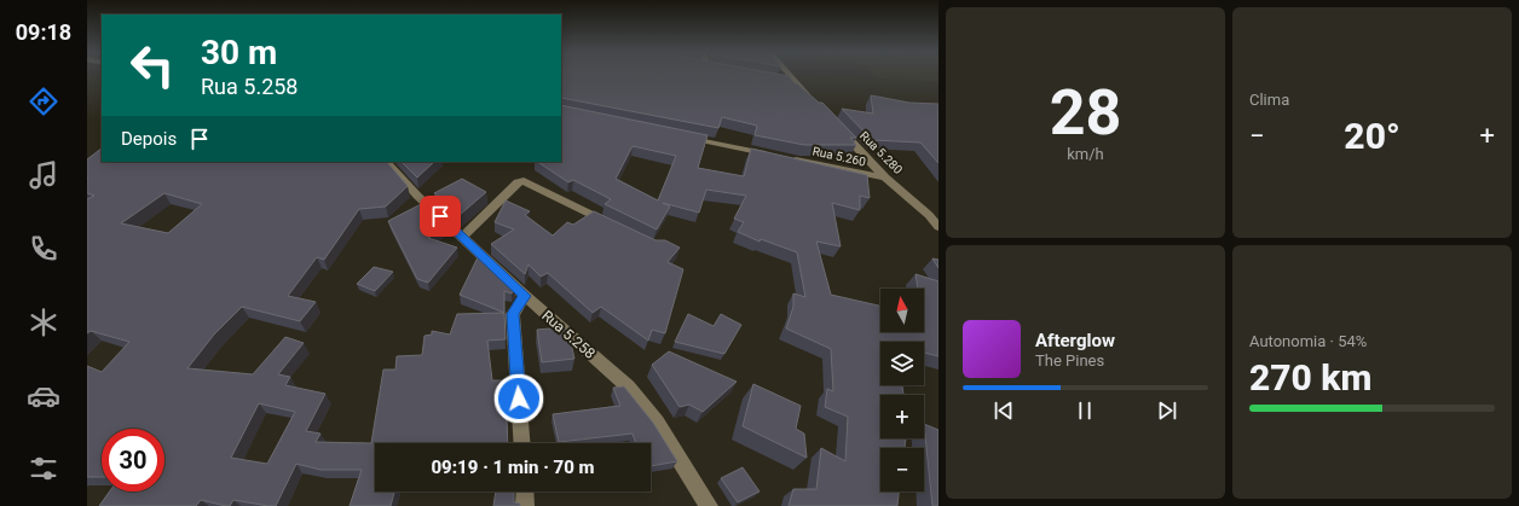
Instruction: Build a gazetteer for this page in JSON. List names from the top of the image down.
{
  "streets": {
    "street": ["Rua 5.280", "Rua 5.260", "Rua 5.258"]
  },
  "crossings": [
    ["Rua 5.280", "Rua 5.260"]
  ],
  "north": "top",
  "page": {
    "tabs": "09:18",
    "tile": [
      ["28", "km/h"],
      "Clima",
      ["Autonomia · 54%", "270 km"]
    ],
    "turn": ["30 m", "Rua 5.258"],
    "then": "Depois",
    "heat": ["−", "20°", "+"],
    "map_buttons": ["+", "−"],
    "song": ["Afterglow", "The Pines"],
    "limit": "30",
    "trip": "09:19 · 1 min · 70 m"
  }
}
